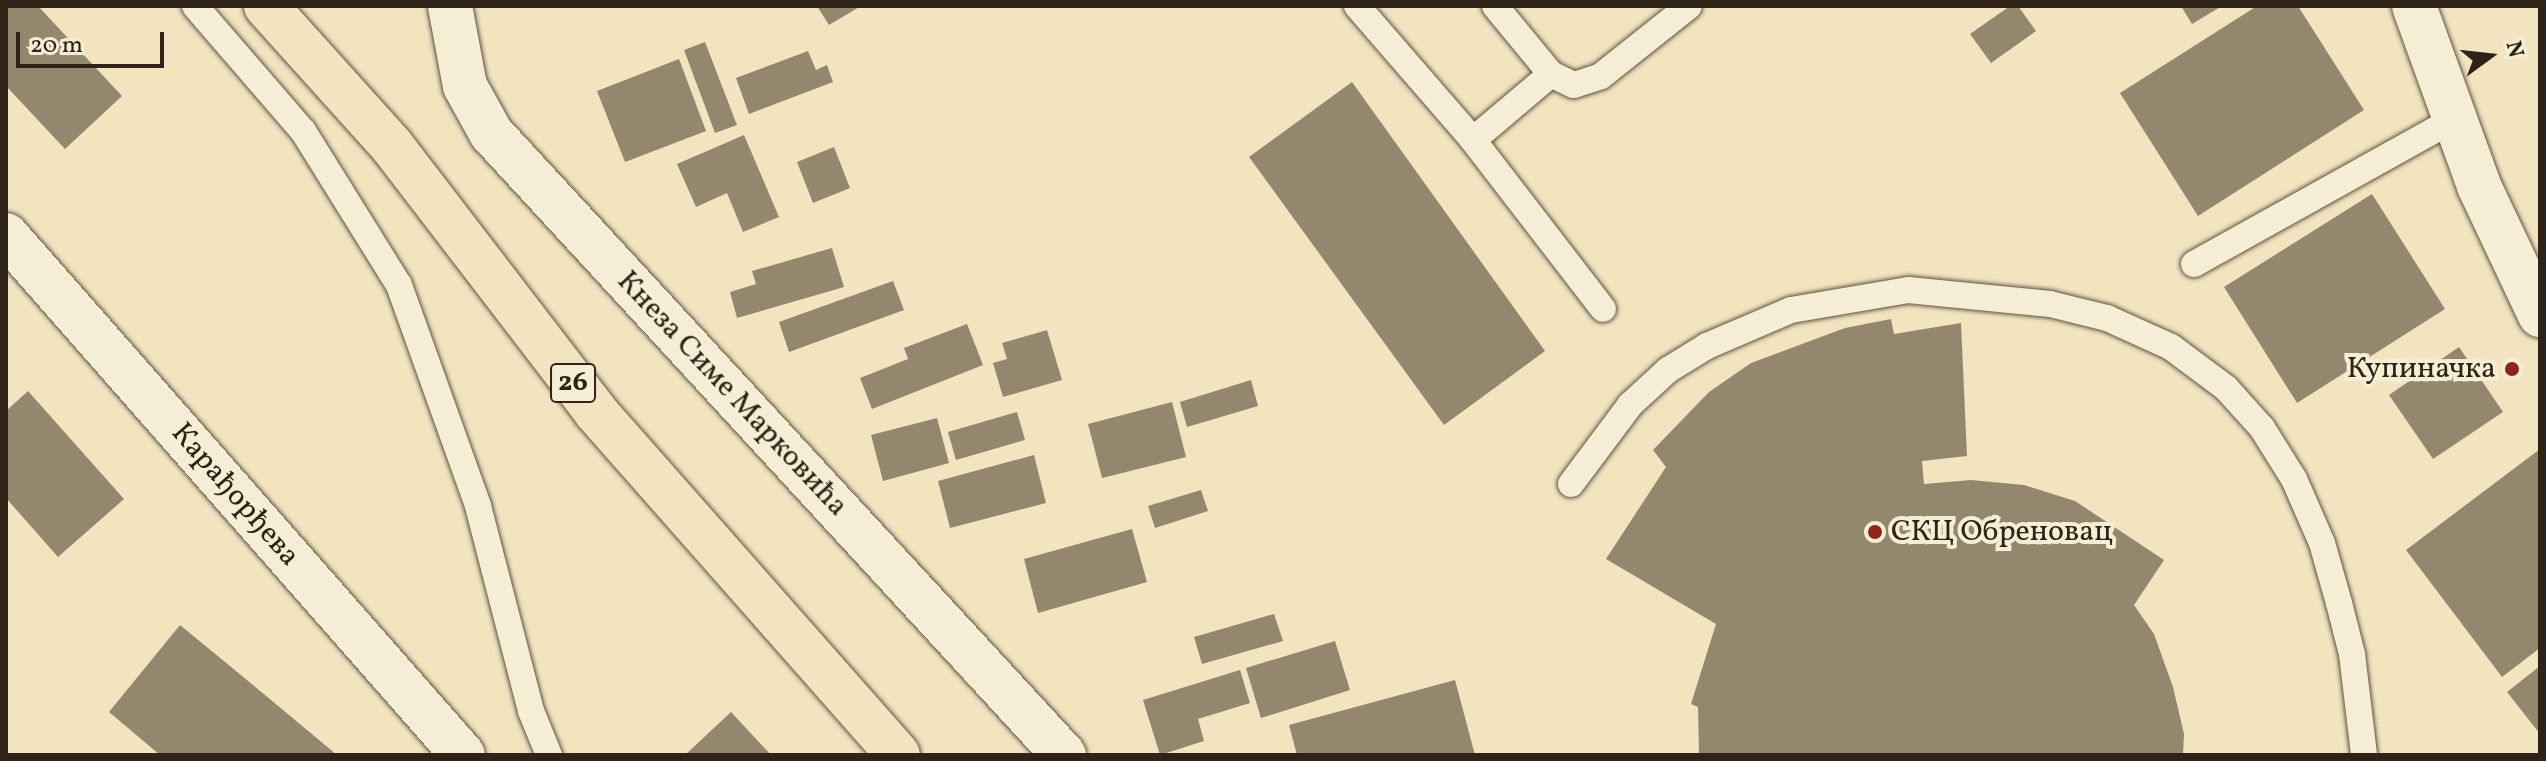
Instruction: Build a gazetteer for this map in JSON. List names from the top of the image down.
{
  "streets": {
    "main road": ["26"],
    "street": ["Кнеза Симе Марковића", "Карађорђева"]
  },
  "places": ["Купиначка", "СКЦ Обреновац"],
  "scale_bar": "20 m",
  "north": "right"
}
